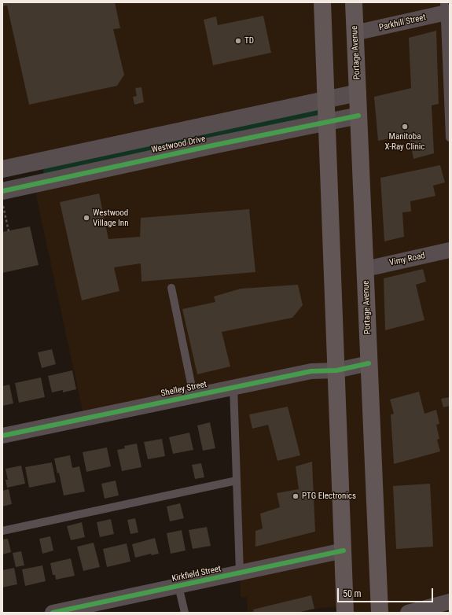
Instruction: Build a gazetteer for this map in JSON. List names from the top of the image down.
{
  "streets": {
    "highway": ["Portage Avenue"],
    "street": [
      "Parkhill Street",
      "Westwood Drive",
      "Vimy Road",
      "Shelley Street",
      "Kirkfield Street"
    ]
  },
  "crossings": [
    ["Parkhill Street", "Portage Avenue"],
    ["Portage Avenue", "Westwood Drive"],
    ["Portage Avenue", "Vimy Road"],
    ["Portage Avenue", "Shelley Street"]
  ],
  "places": [
    "TD",
    "Manitoba X-Ray Clinic",
    "Westwood Village Inn",
    "PTG Electronics"
  ],
  "scale_bar": "50 m"
}
